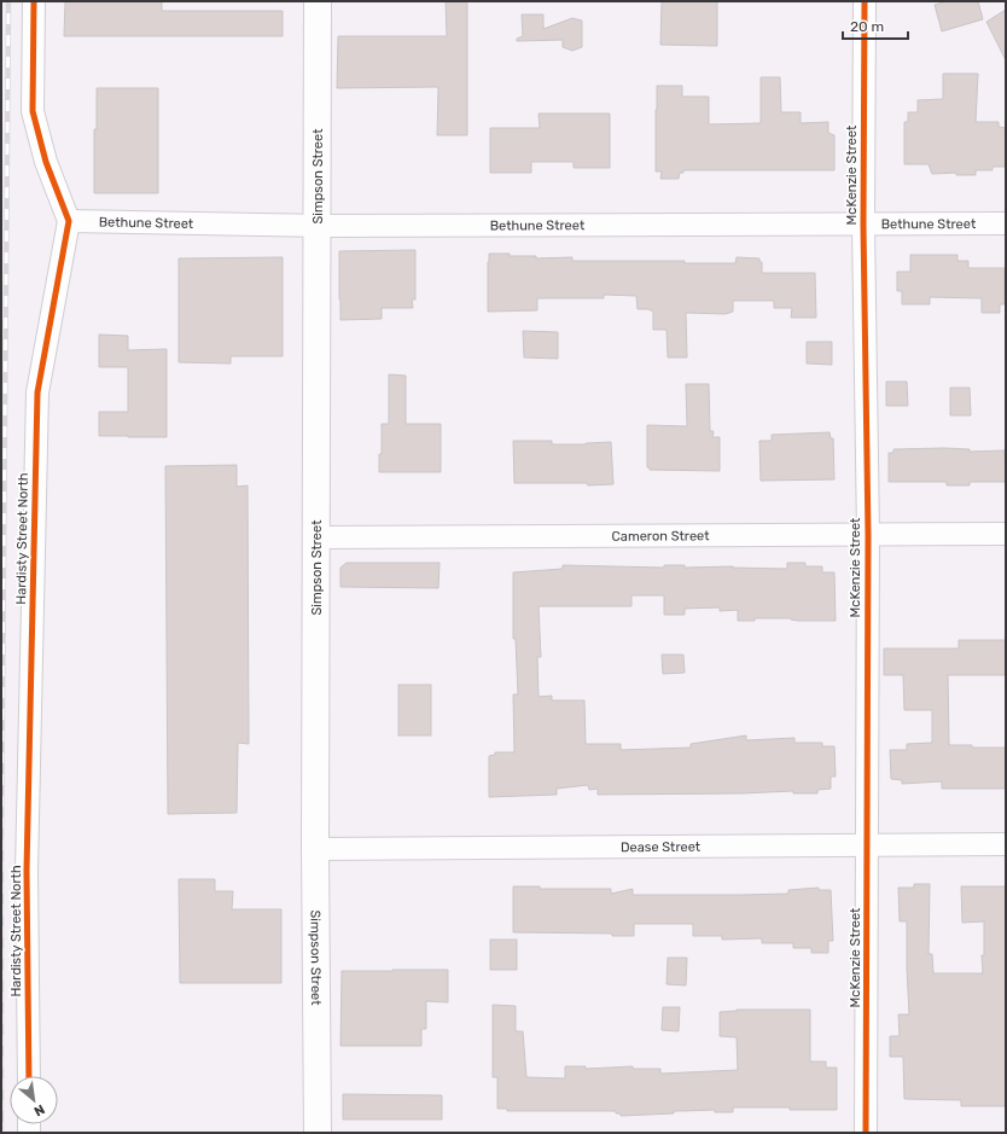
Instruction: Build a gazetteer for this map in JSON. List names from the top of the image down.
{
  "streets": {
    "main road": ["Simpson Street"],
    "street": [
      "McKenzie Street",
      "Bethune Street",
      "Cameron Street",
      "Hardisty Street North",
      "Dease Street"
    ]
  },
  "crossings": [
    ["McKenzie Street", "Bethune Street"],
    ["McKenzie Street", "Cameron Street"],
    ["McKenzie Street", "Dease Street"],
    ["Simpson Street", "Bethune Street"],
    ["Simpson Street", "Cameron Street"],
    ["Simpson Street", "Dease Street"],
    ["Bethune Street", "Hardisty Street North"]
  ],
  "scale_bar": "20 m",
  "north": "bottom right"
}
